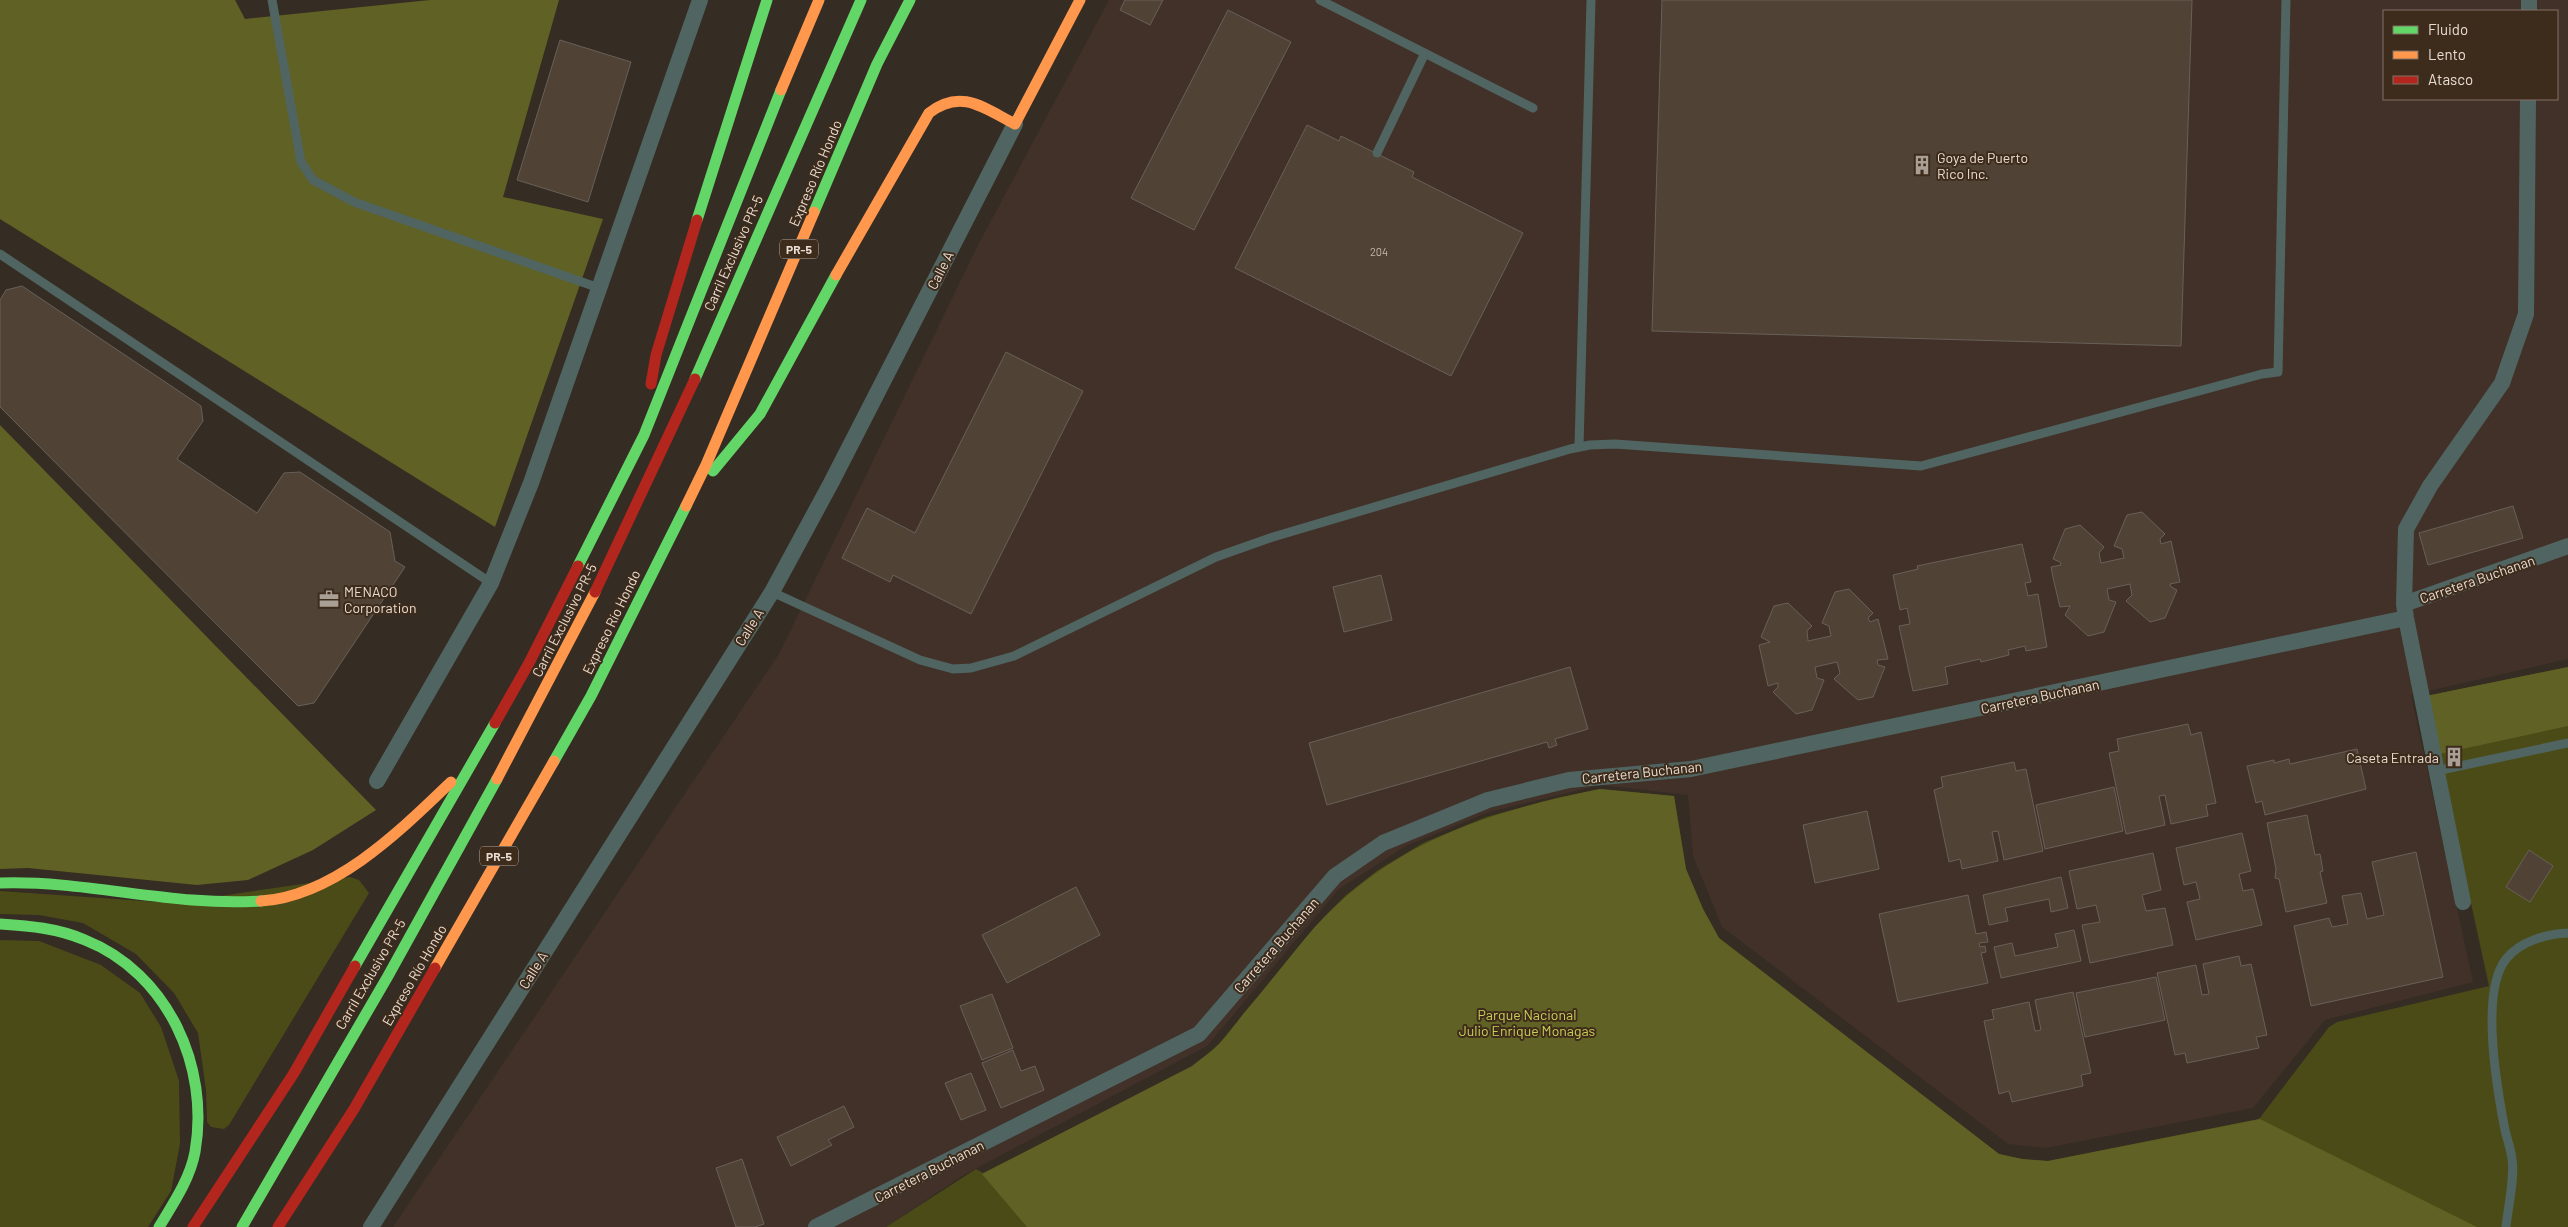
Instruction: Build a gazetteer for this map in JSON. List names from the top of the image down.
{
  "streets": {
    "main road": [
      "Expreso Río Hondo",
      "PR-5",
      "Carril Exclusivo PR-5",
      "Calle A"
    ],
    "street": ["Carretera Buchanan"]
  },
  "parks": ["Parque Nacional Julio Enrique Monagas"],
  "places": {
    "building": ["Goya de Puerto Rico Inc.", "Caseta Entrada"],
    "office": ["MENACO Corporation"]
  },
  "house_numbers": ["204"],
  "legend": ["Fluido", "Lento", "Atasco"]
}
